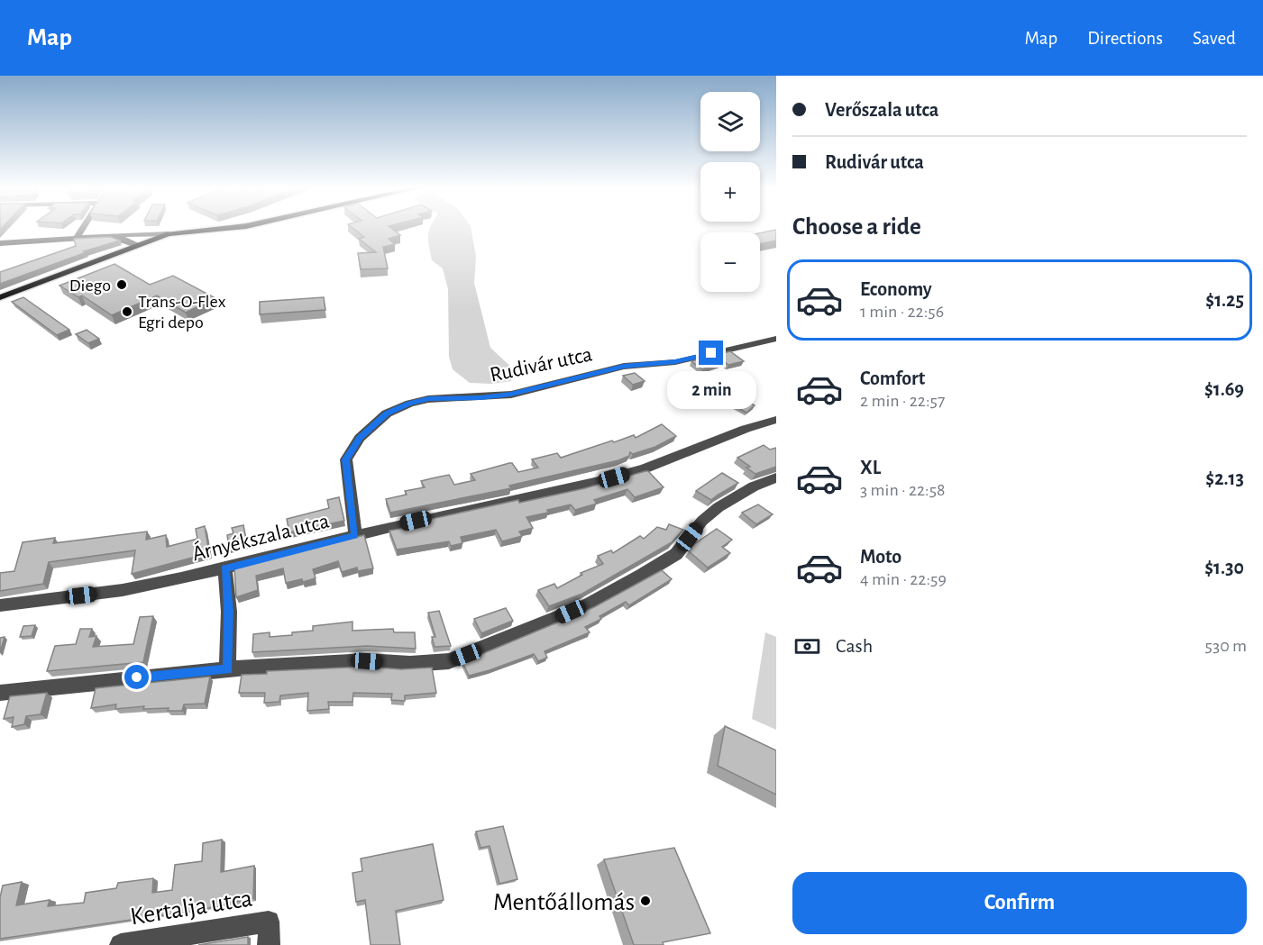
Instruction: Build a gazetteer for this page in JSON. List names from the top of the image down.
{
  "streets": {
    "street": ["Rudivár utca", "Árnyékszala utca", "Kertalja utca"]
  },
  "crossings": [
    ["Rudivár utca", "Árnyékszala utca"]
  ],
  "places": ["Diego", "Trans-O-Flex Egri depo", "Mentőállomás"],
  "page": {
    "header": "Map",
    "nav": ["Map", "Directions", "Saved"],
    "banner": ["Verőszala utca", "Rudivár utca"],
    "map_buttons": ["+", "−"],
    "heading": "Choose a ride",
    "list": [
      {
        "name": "Economy",
        "note": "1 min · 22:56",
        "value": "$1.25"
      },
      {
        "name": "Comfort",
        "note": "2 min · 22:57",
        "value": "$1.69"
      },
      {
        "name": "XL",
        "note": "3 min · 22:58",
        "value": "$2.13"
      },
      {
        "name": "Moto",
        "note": "4 min · 22:59",
        "value": "$1.30"
      }
    ],
    "bubble": "2 min",
    "pay": ["Cash", "530 m"],
    "buttons": "Confirm"
  }
}
